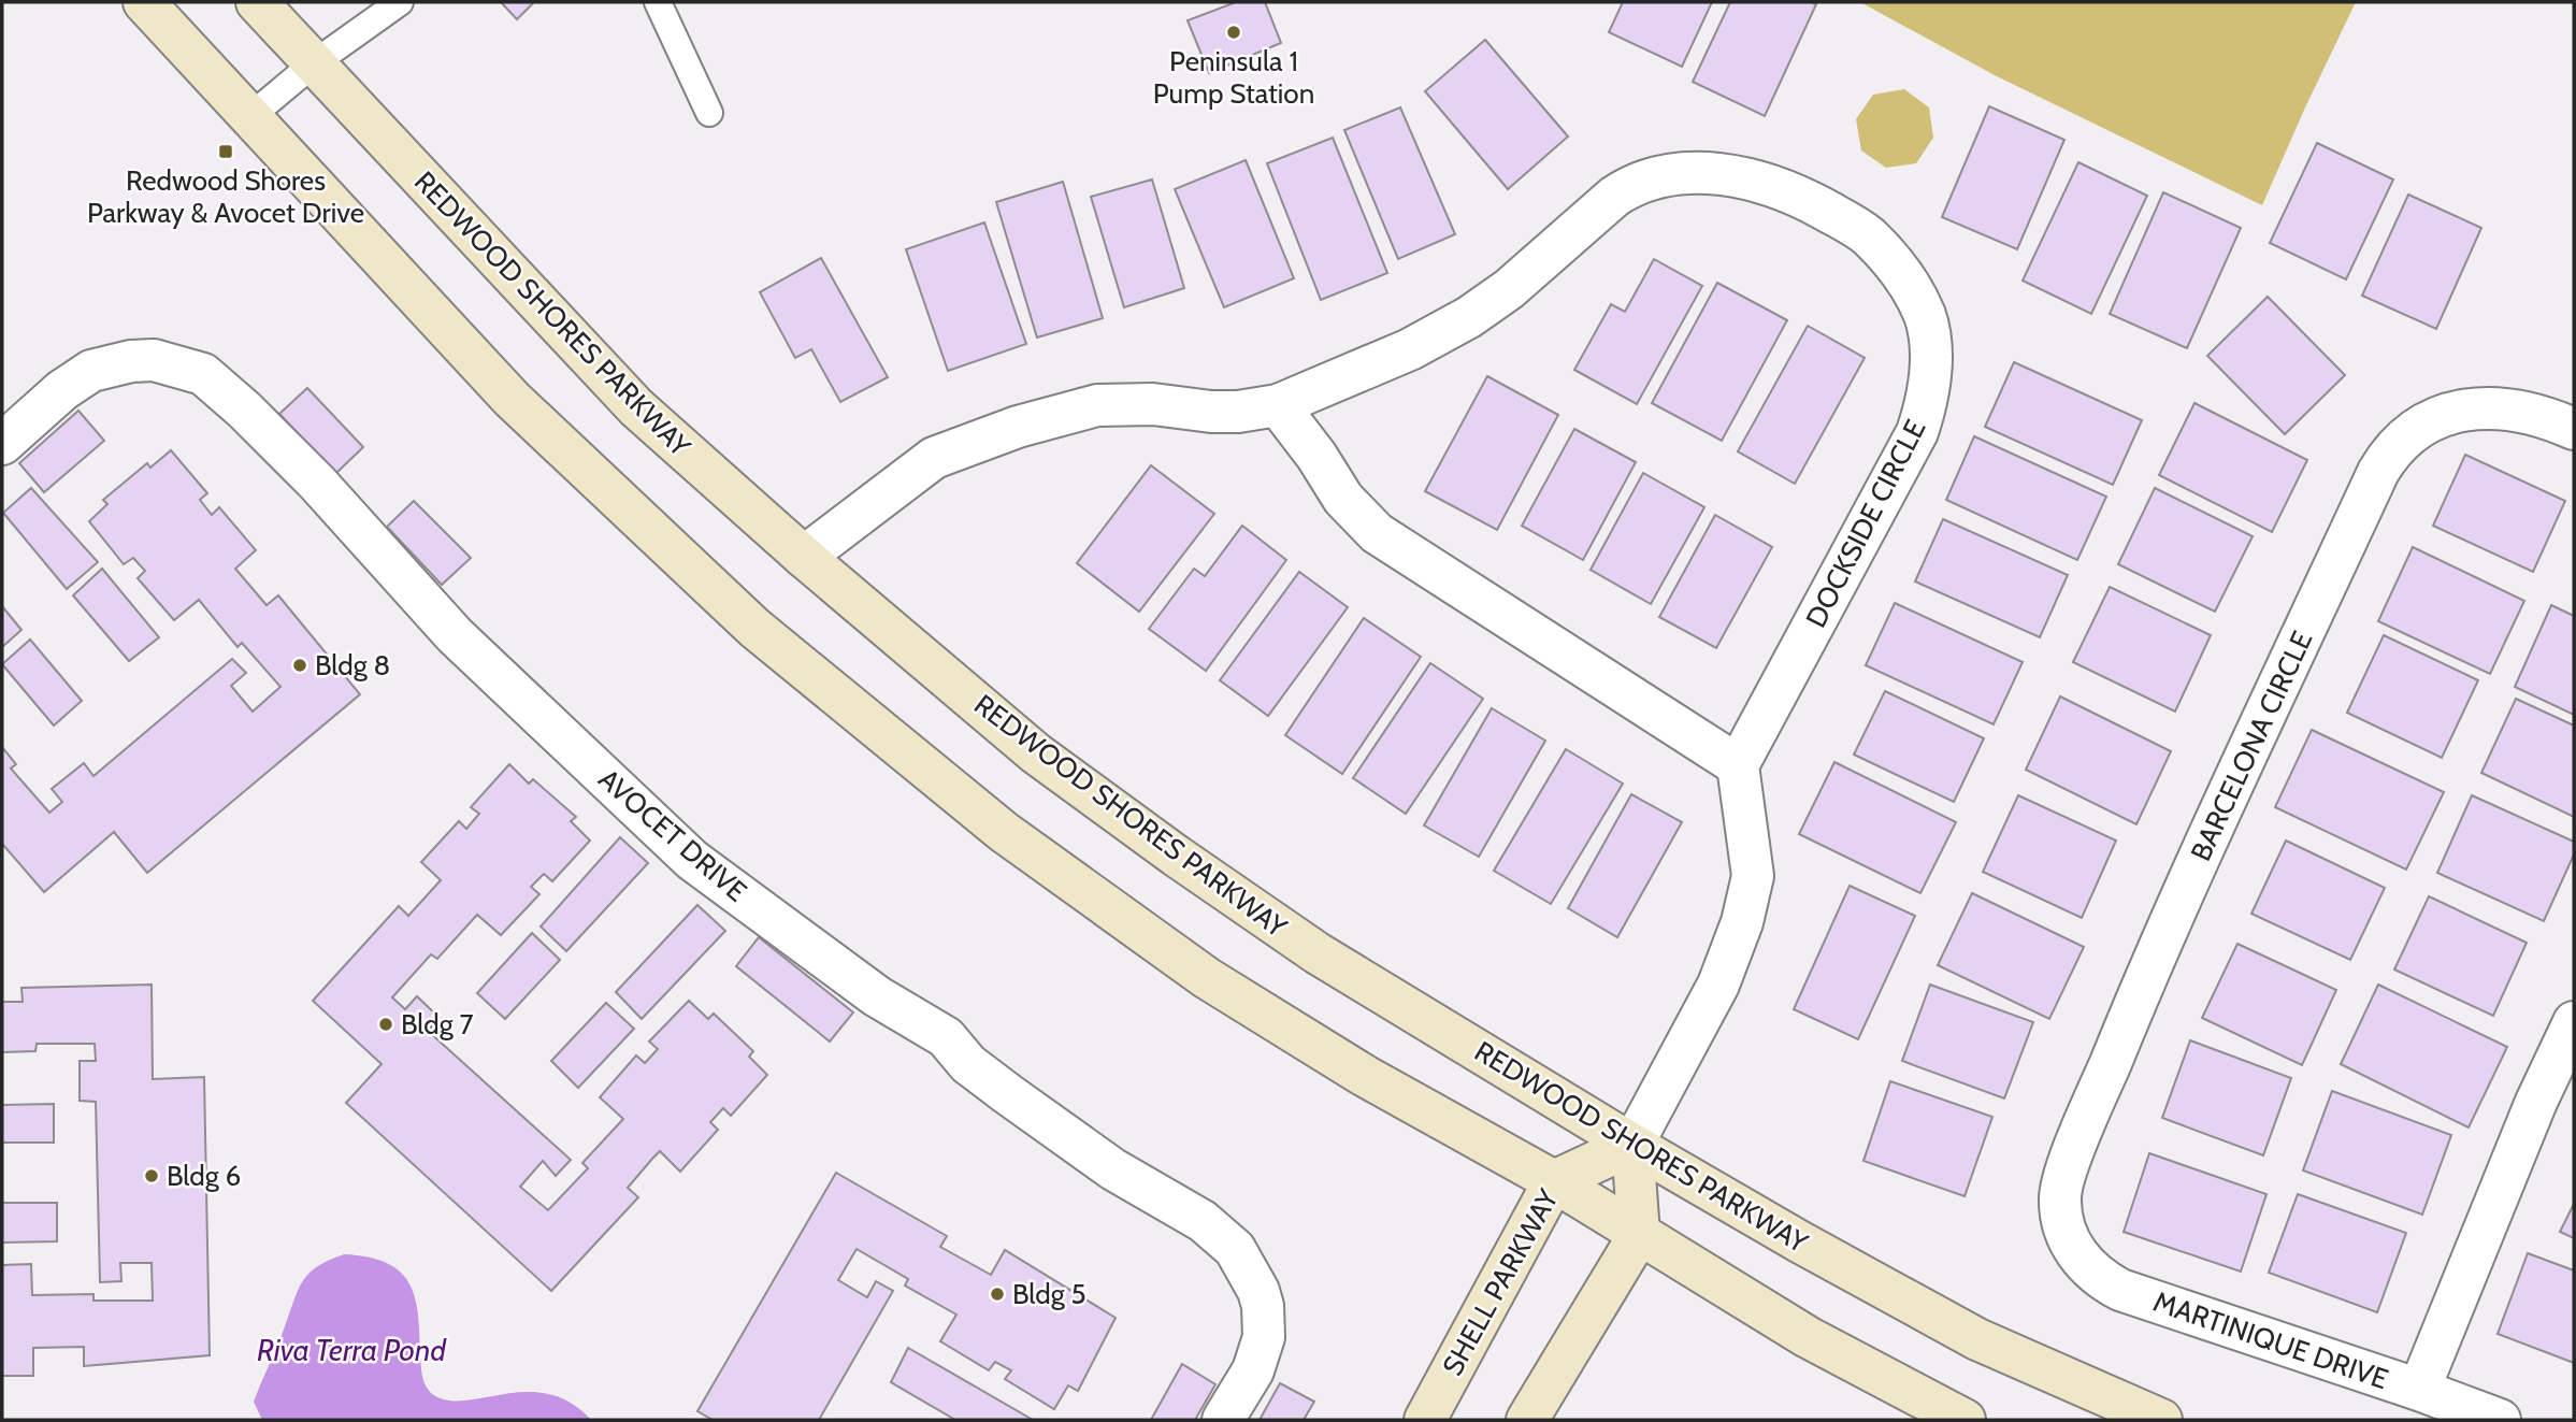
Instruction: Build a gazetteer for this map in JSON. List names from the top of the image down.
{
  "streets": {
    "main road": ["REDWOOD SHORES PARKWAY", "SHELL PARKWAY"],
    "street": [
      "DOCKSIDE CIRCLE",
      "BARCELONA CIRCLE",
      "AVOCET DRIVE",
      "MARTINIQUE DRIVE"
    ]
  },
  "crossings": [
    ["REDWOOD SHORES PARKWAY", "DOCKSIDE CIRCLE"],
    ["REDWOOD SHORES PARKWAY", "SHELL PARKWAY"],
    ["BARCELONA CIRCLE", "MARTINIQUE DRIVE"]
  ],
  "water": ["Riva Terra Pond"],
  "places": {
    "other": [
      "Peninsula 1 Pump Station",
      "Bldg 8",
      "Bldg 7",
      "Bldg 6",
      "Bldg 5"
    ],
    "transit": ["Redwood Shores Parkway & Avocet Drive"]
  }
}
